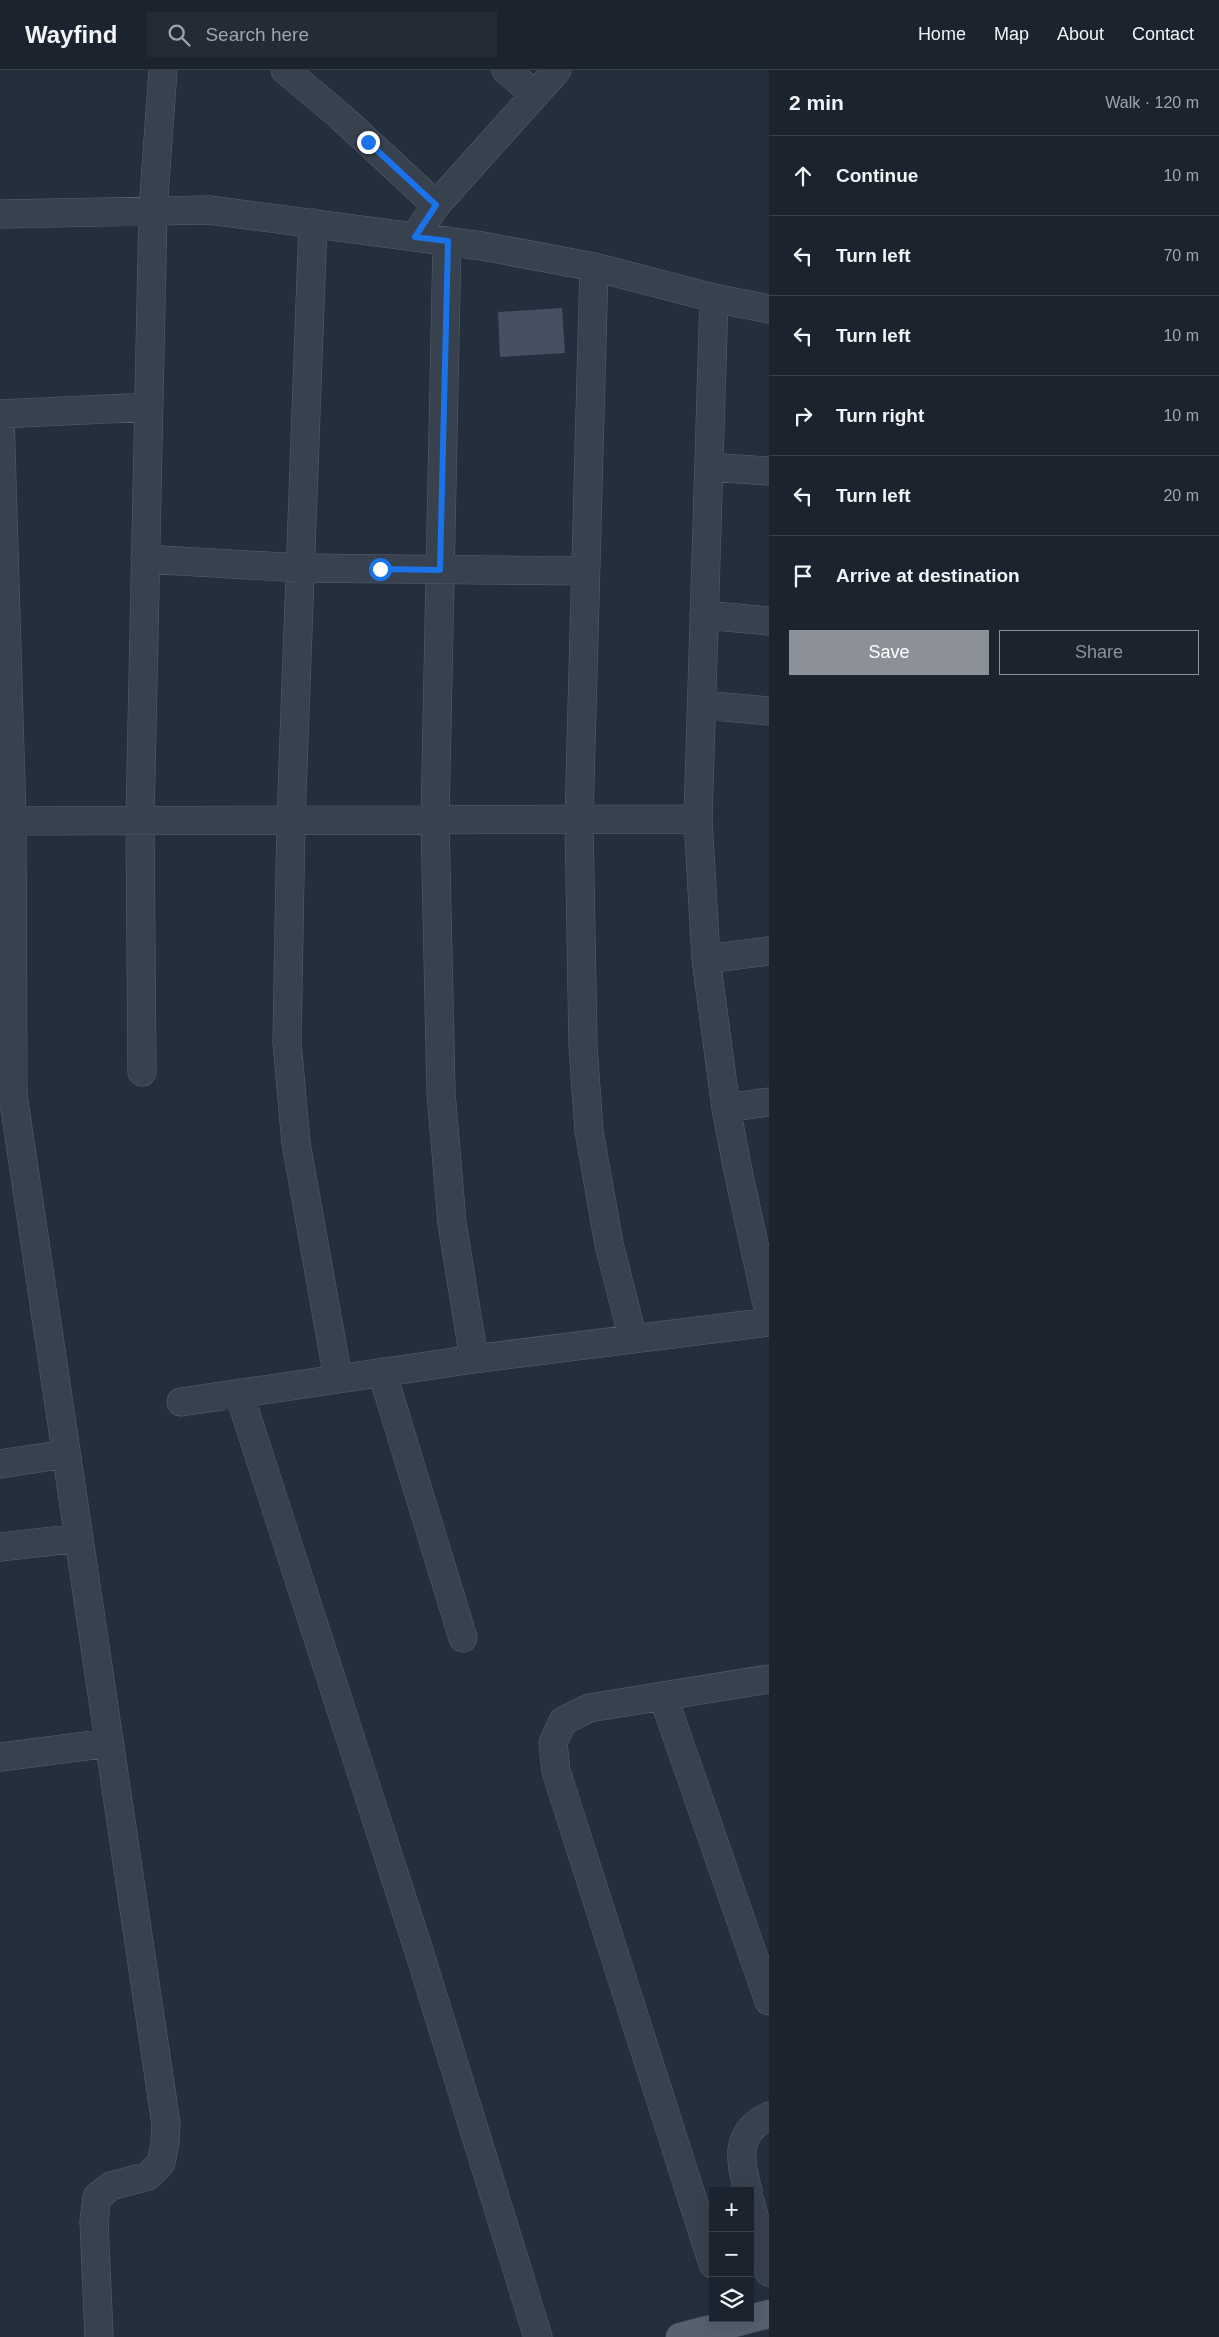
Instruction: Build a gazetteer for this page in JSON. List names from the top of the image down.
{
  "page": {
    "header": "Wayfind",
    "search": "Search here",
    "nav": [
      "Home",
      "Map",
      "About",
      "Contact"
    ],
    "heading": ["2 min", "Walk · 120 m"],
    "list": [
      ["Continue", "10 m"],
      ["Turn left", "70 m"],
      ["Turn left", "10 m"],
      ["Turn right", "10 m"],
      ["Turn left", "20 m"],
      "Arrive at destination"
    ],
    "buttons": ["Save", "Share"],
    "map_buttons": ["+", "−"]
  }
}
